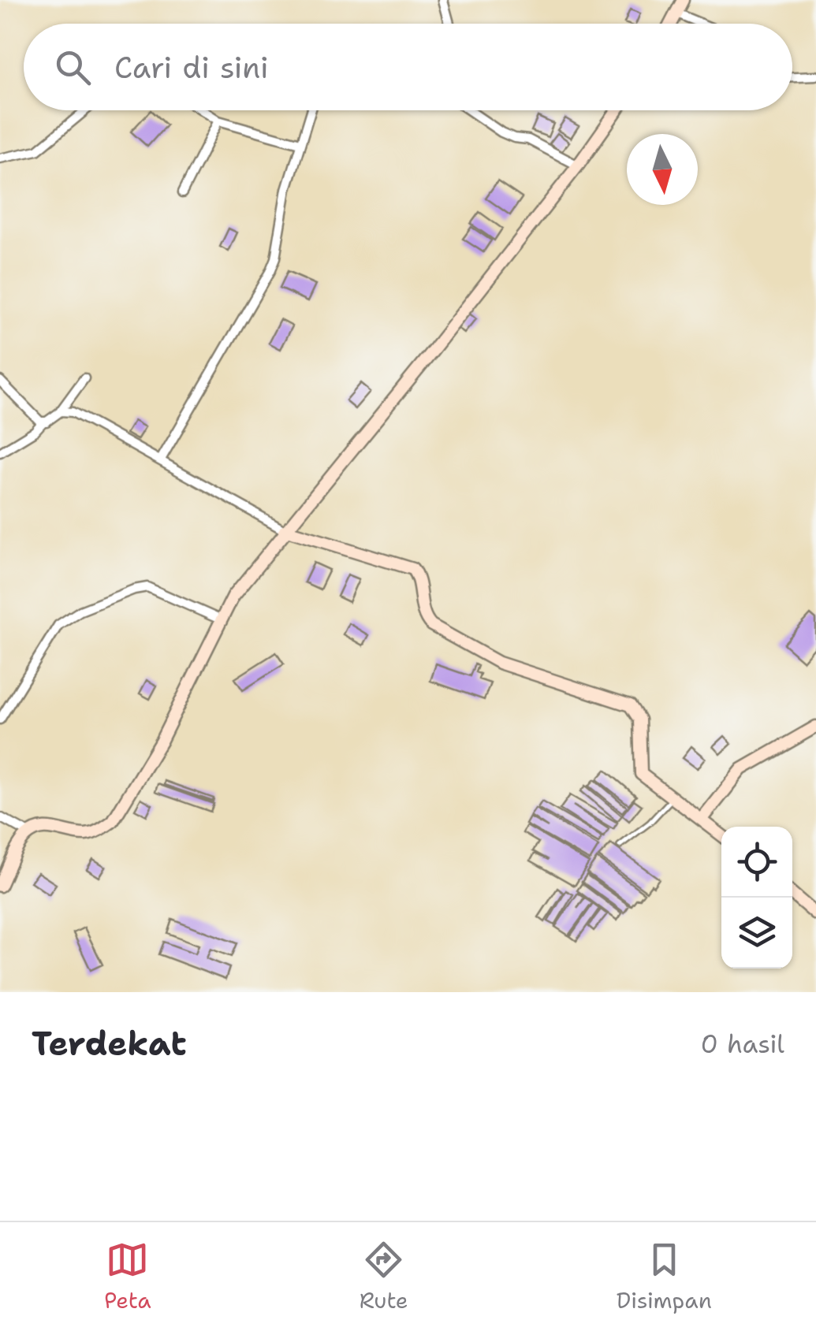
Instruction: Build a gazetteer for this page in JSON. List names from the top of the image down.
{
  "north": "bottom",
  "page": {
    "search": "Cari di sini",
    "heading": ["Terdekat", "0 hasil"],
    "nav": ["Peta", "Rute", "Disimpan"]
  }
}
